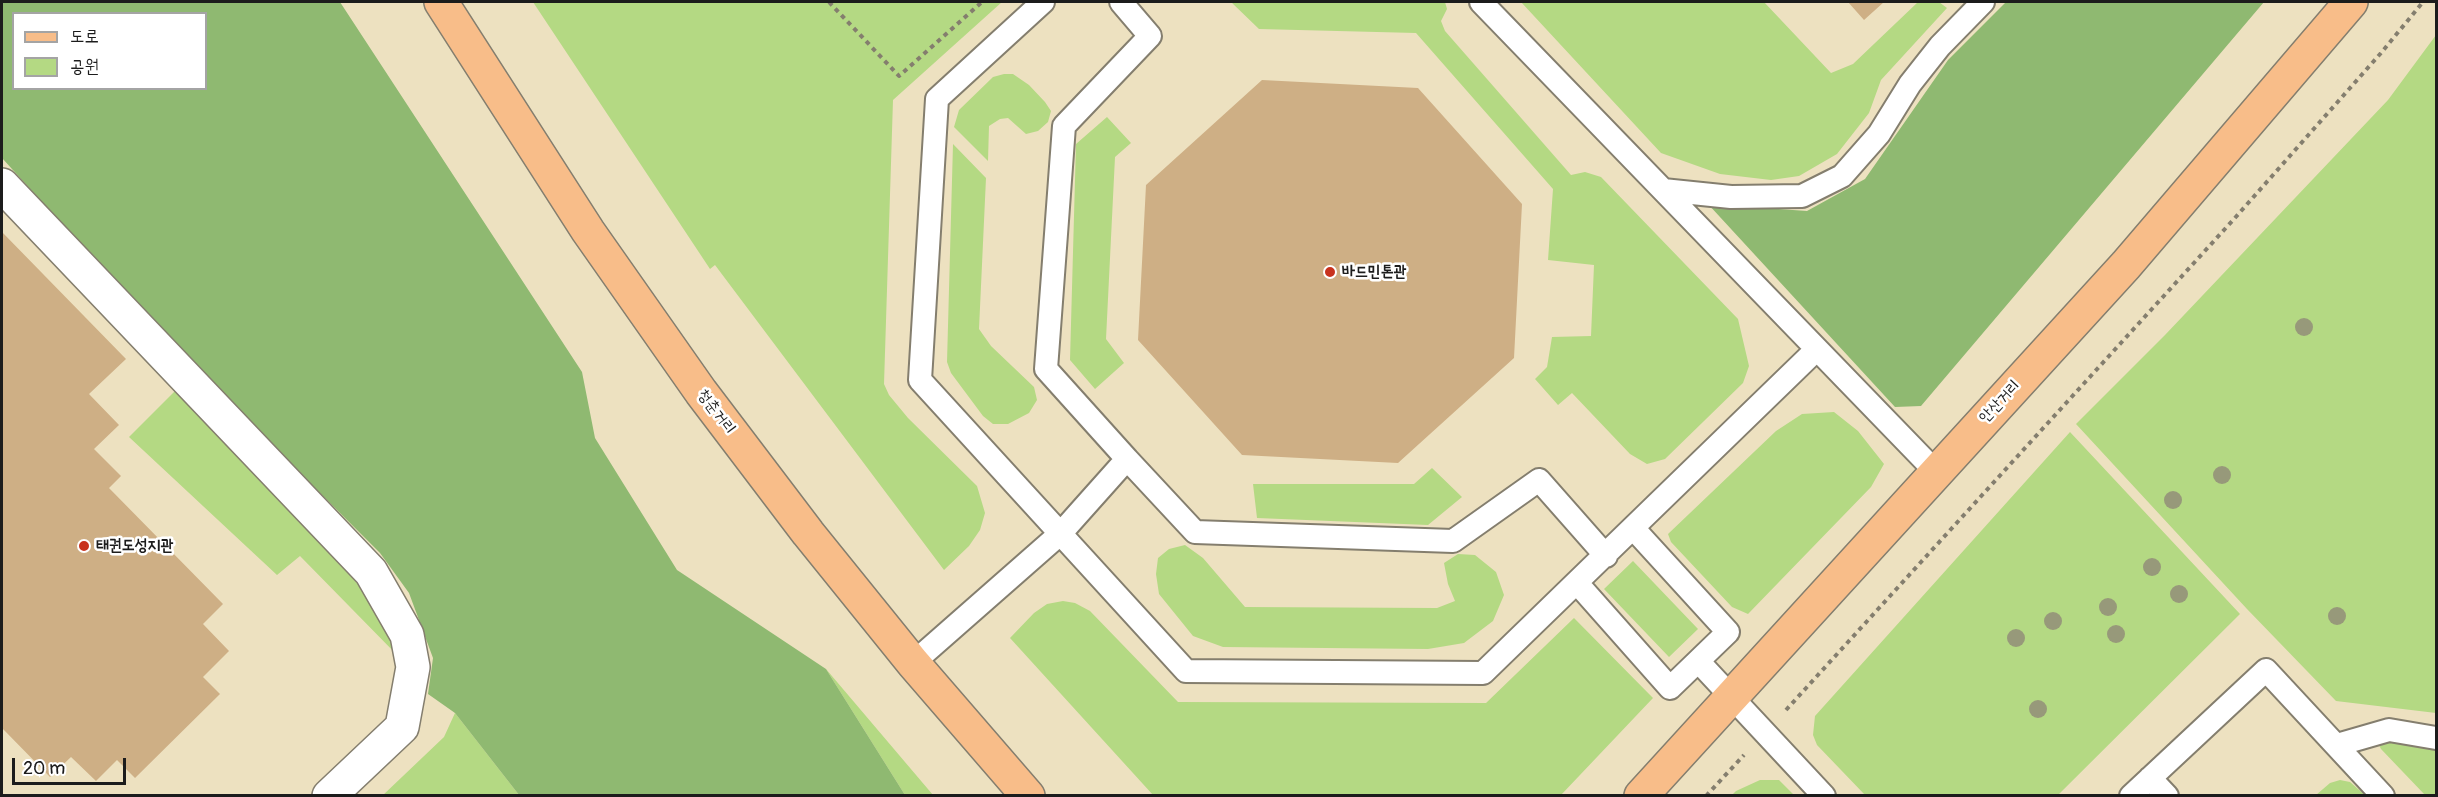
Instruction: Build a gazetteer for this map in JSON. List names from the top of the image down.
{
  "streets": {
    "main road": ["안산거리", "청춘거리"]
  },
  "places": ["바드민톤관", "태권도성지관"],
  "legend": ["도로", "공원"],
  "scale_bar": "20 m"
}
